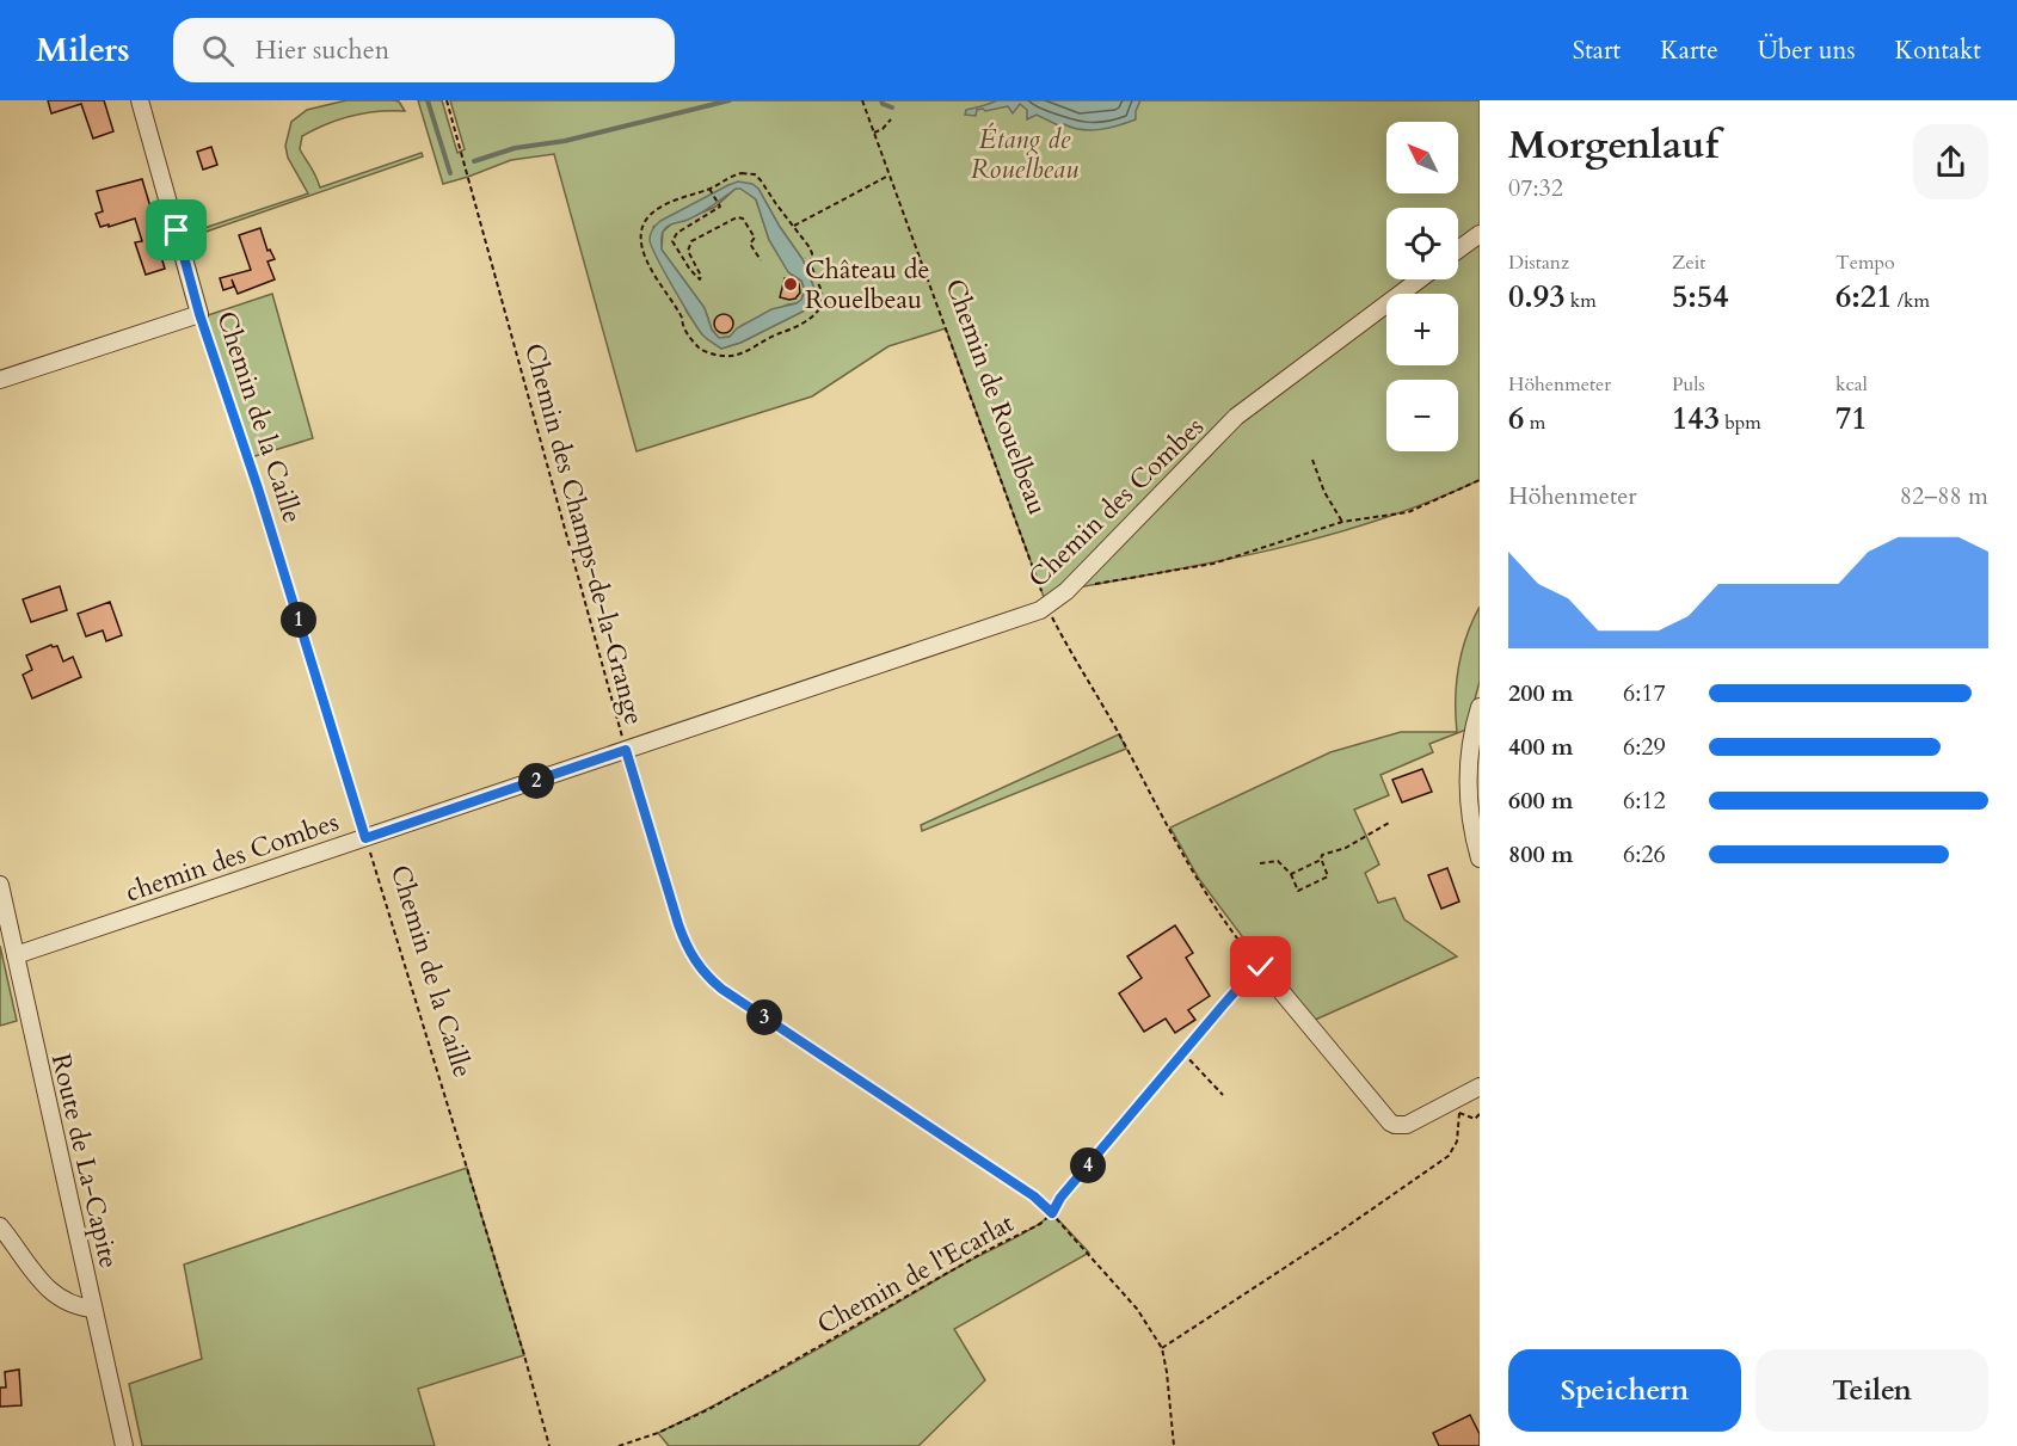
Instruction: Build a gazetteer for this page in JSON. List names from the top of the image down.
{
  "streets": {
    "street": [
      "Chemin de la Caille",
      "Chemin des Combes",
      "chemin des Combes",
      "Route de La-Capite"
    ],
    "path": ["Chemin de Rouelbeau", "Chemin des Champs-de-la-Grange", "Chemin de l'Ecarlat"]
  },
  "crossings": [
    ["Chemin de la Caille", "chemin des Combes"],
    ["Chemin des Combes", "Chemin des Champs-de-la-Grange"],
    ["Chemin des Combes", "chemin des Combes"],
    ["Chemin des Champs-de-la-Grange", "chemin des Combes"],
    ["Chemin des Champs-de-la-Grange", "Chemin de l'Ecarlat"],
    ["chemin des Combes", "Route de La-Capite"]
  ],
  "parks": ["Étang de Rouelbeau"],
  "places": ["Château de Rouelbeau"],
  "north": "top left",
  "page": {
    "header": "Milers",
    "search": "Hier suchen",
    "nav": [
      "Start",
      "Karte",
      "Über uns",
      "Kontakt"
    ],
    "heading": ["Morgenlauf", "07:32"],
    "map_buttons": ["+", "−"],
    "stats": [
      ["Distanz", "0.93 km"],
      ["Zeit", "5:54"],
      ["Tempo", "6:21 /km"],
      ["Höhenmeter", "6 m"],
      ["Puls", "143 bpm"],
      ["kcal", "71"]
    ],
    "chart": ["Höhenmeter", "82–88 m"],
    "pins": [
      "1",
      "2",
      "3",
      "4"
    ],
    "list": [
      {
        "name": "200 m",
        "note": "6:17"
      },
      {
        "name": "400 m",
        "note": "6:29"
      },
      {
        "name": "600 m",
        "note": "6:12"
      },
      {
        "name": "800 m",
        "note": "6:26"
      }
    ],
    "buttons": ["Speichern", "Teilen"]
  }
}
